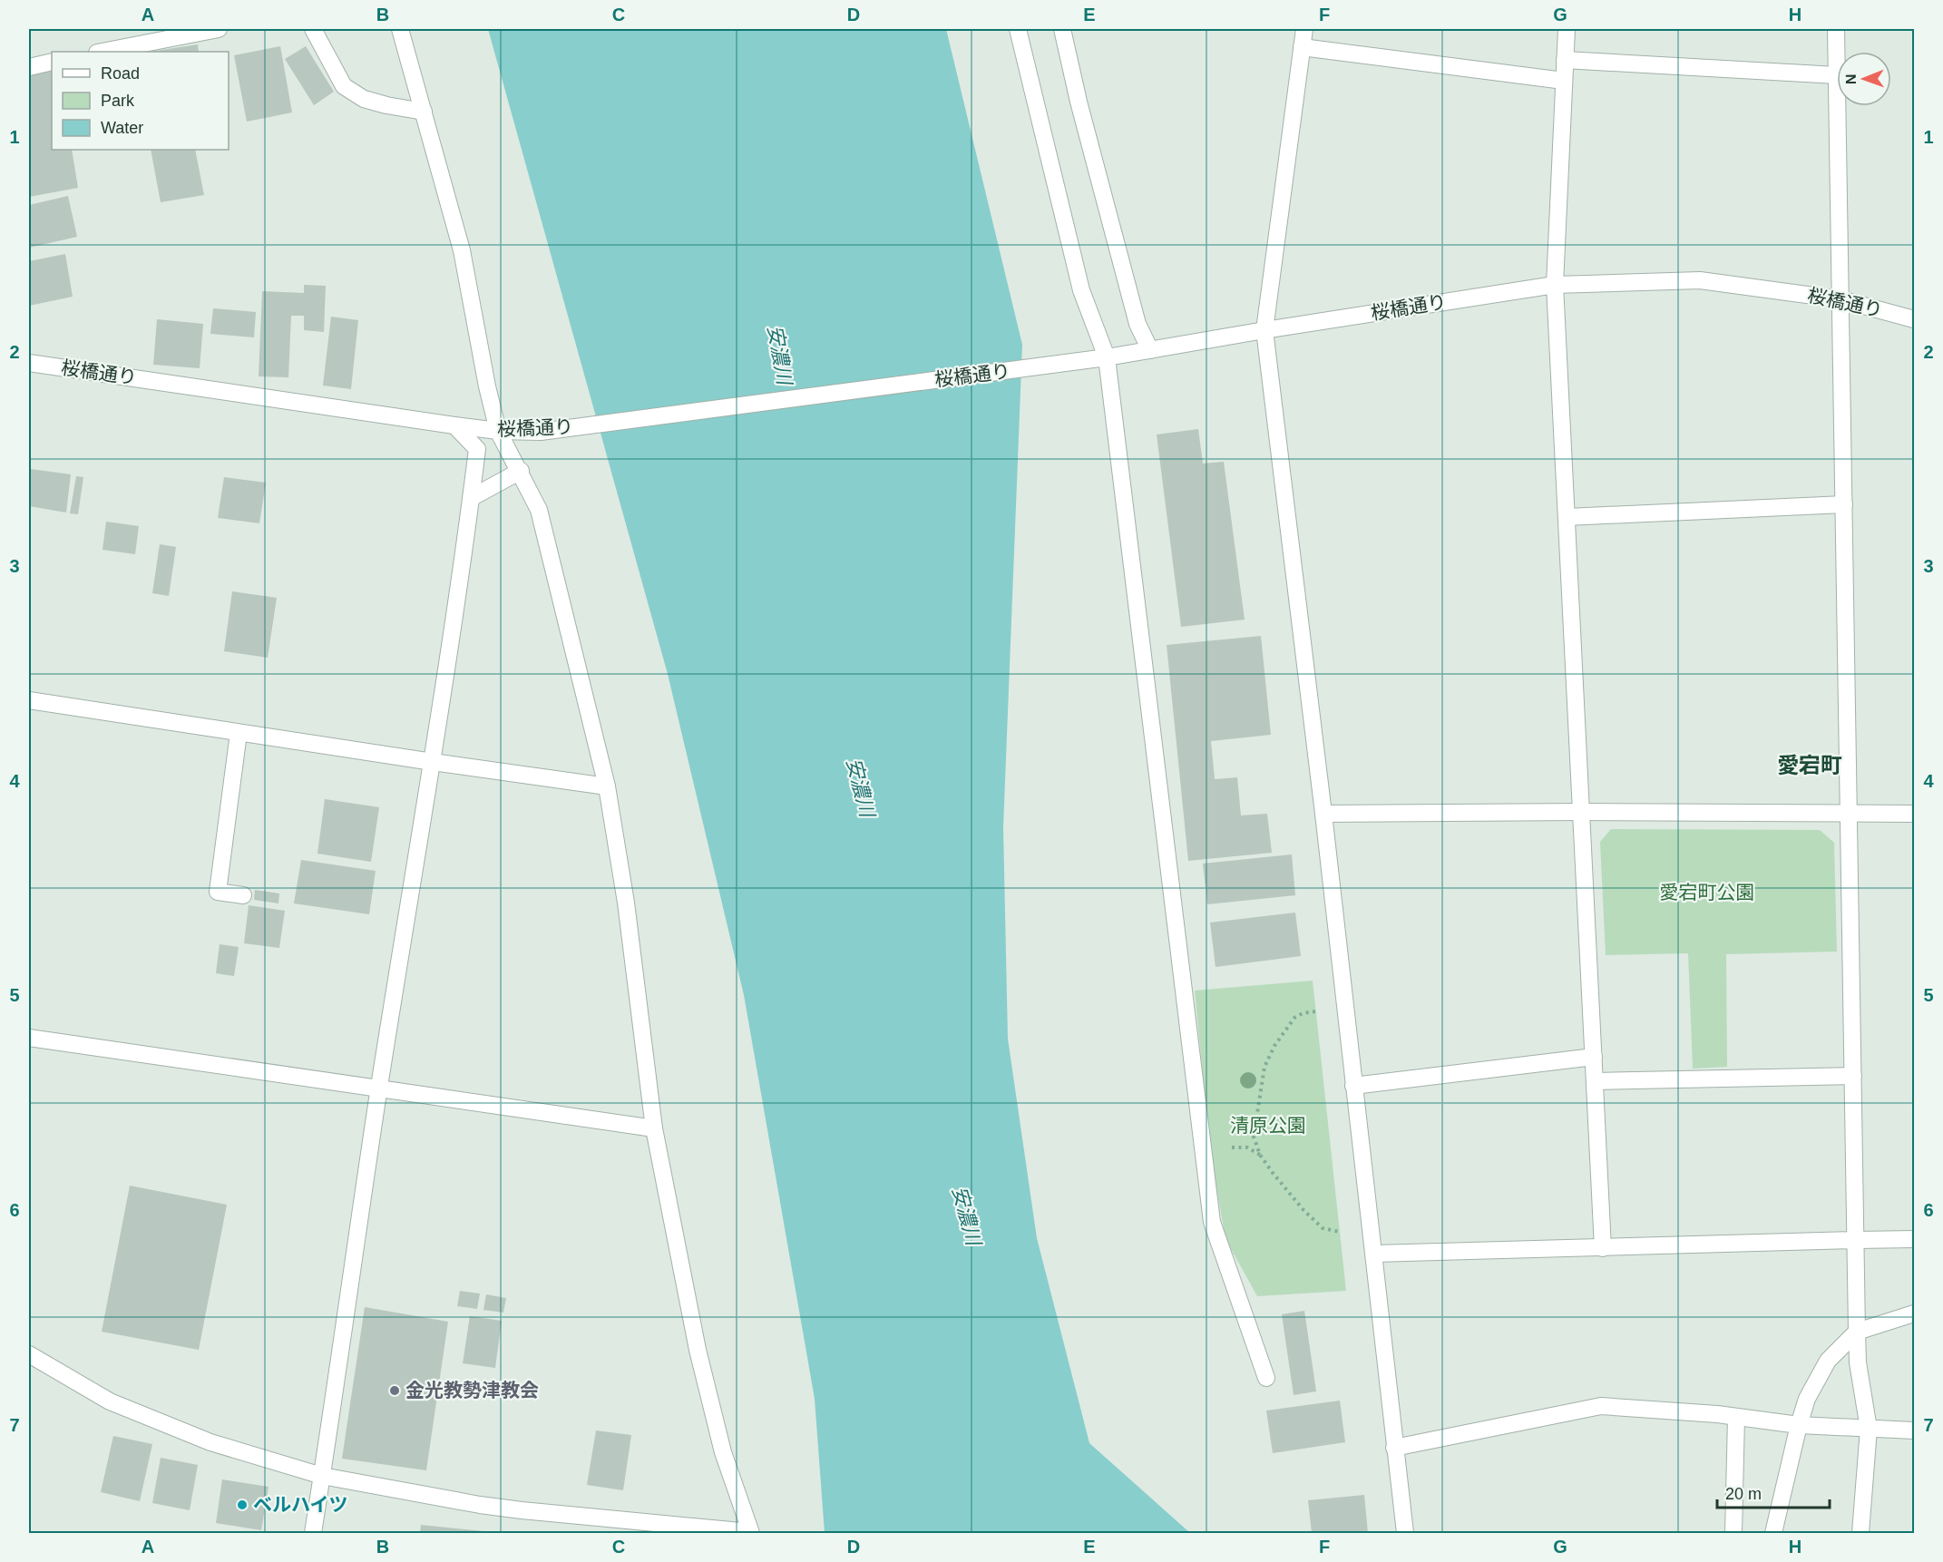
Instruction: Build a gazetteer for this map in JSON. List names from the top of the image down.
{
  "streets": {
    "street": ["桜橋通り"]
  },
  "districts": ["愛宕町"],
  "water": ["安濃川"],
  "parks": ["愛宕町公園", "清原公園"],
  "places": ["金光教勢津教会", "ベルハイツ"],
  "legend": ["Road", "Park", "Water"],
  "scale_bar": "20 m",
  "north": "left",
  "grid": {
    "columns": [
      "A",
      "B",
      "C",
      "D",
      "E",
      "F",
      "G",
      "H"
    ],
    "rows": [
      "1",
      "2",
      "3",
      "4",
      "5",
      "6",
      "7"
    ]
  }
}
